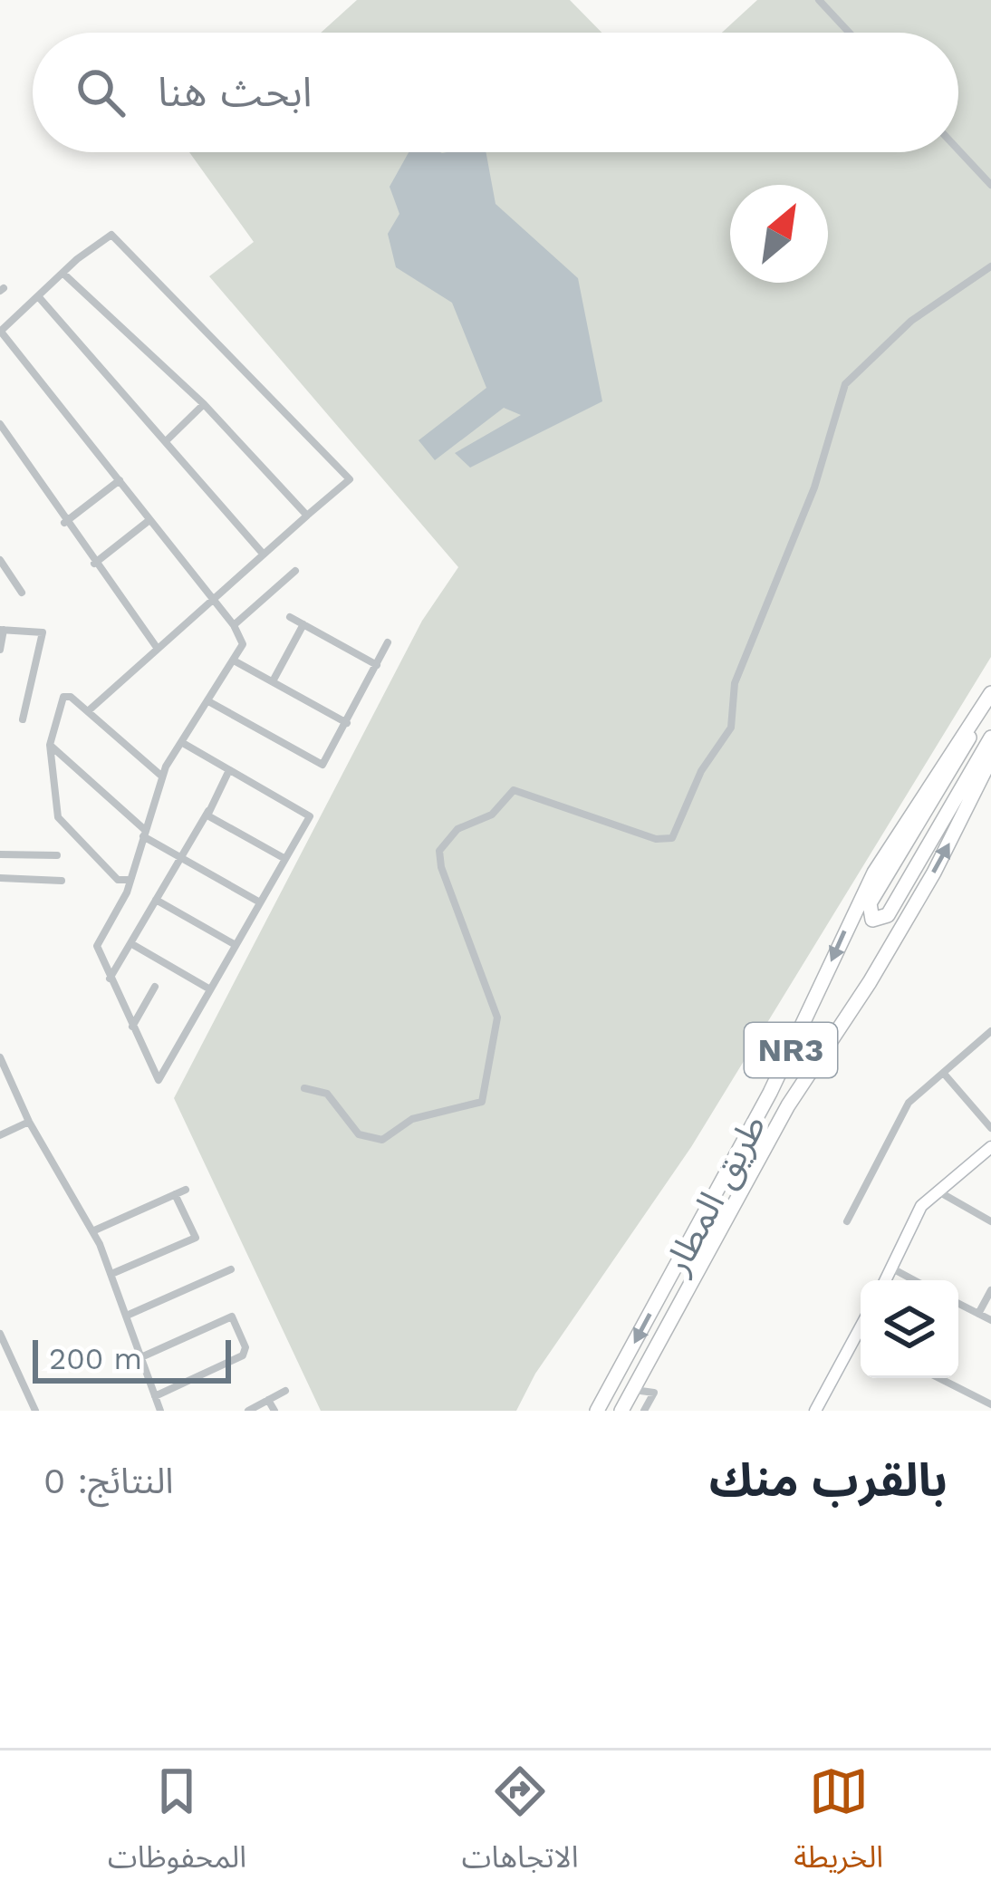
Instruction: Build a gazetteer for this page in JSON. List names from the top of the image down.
{
  "streets": {
    "highway": ["NR3", "طريق المطار"]
  },
  "scale_bar": "200 m",
  "north": "top right",
  "page": {
    "search": "ابحث هنا",
    "scale": "200 m",
    "heading": ["بالقرب منك", "النتائج: 0"],
    "nav": ["الخريطة", "الاتجاهات", "المحفوظات"]
  }
}
